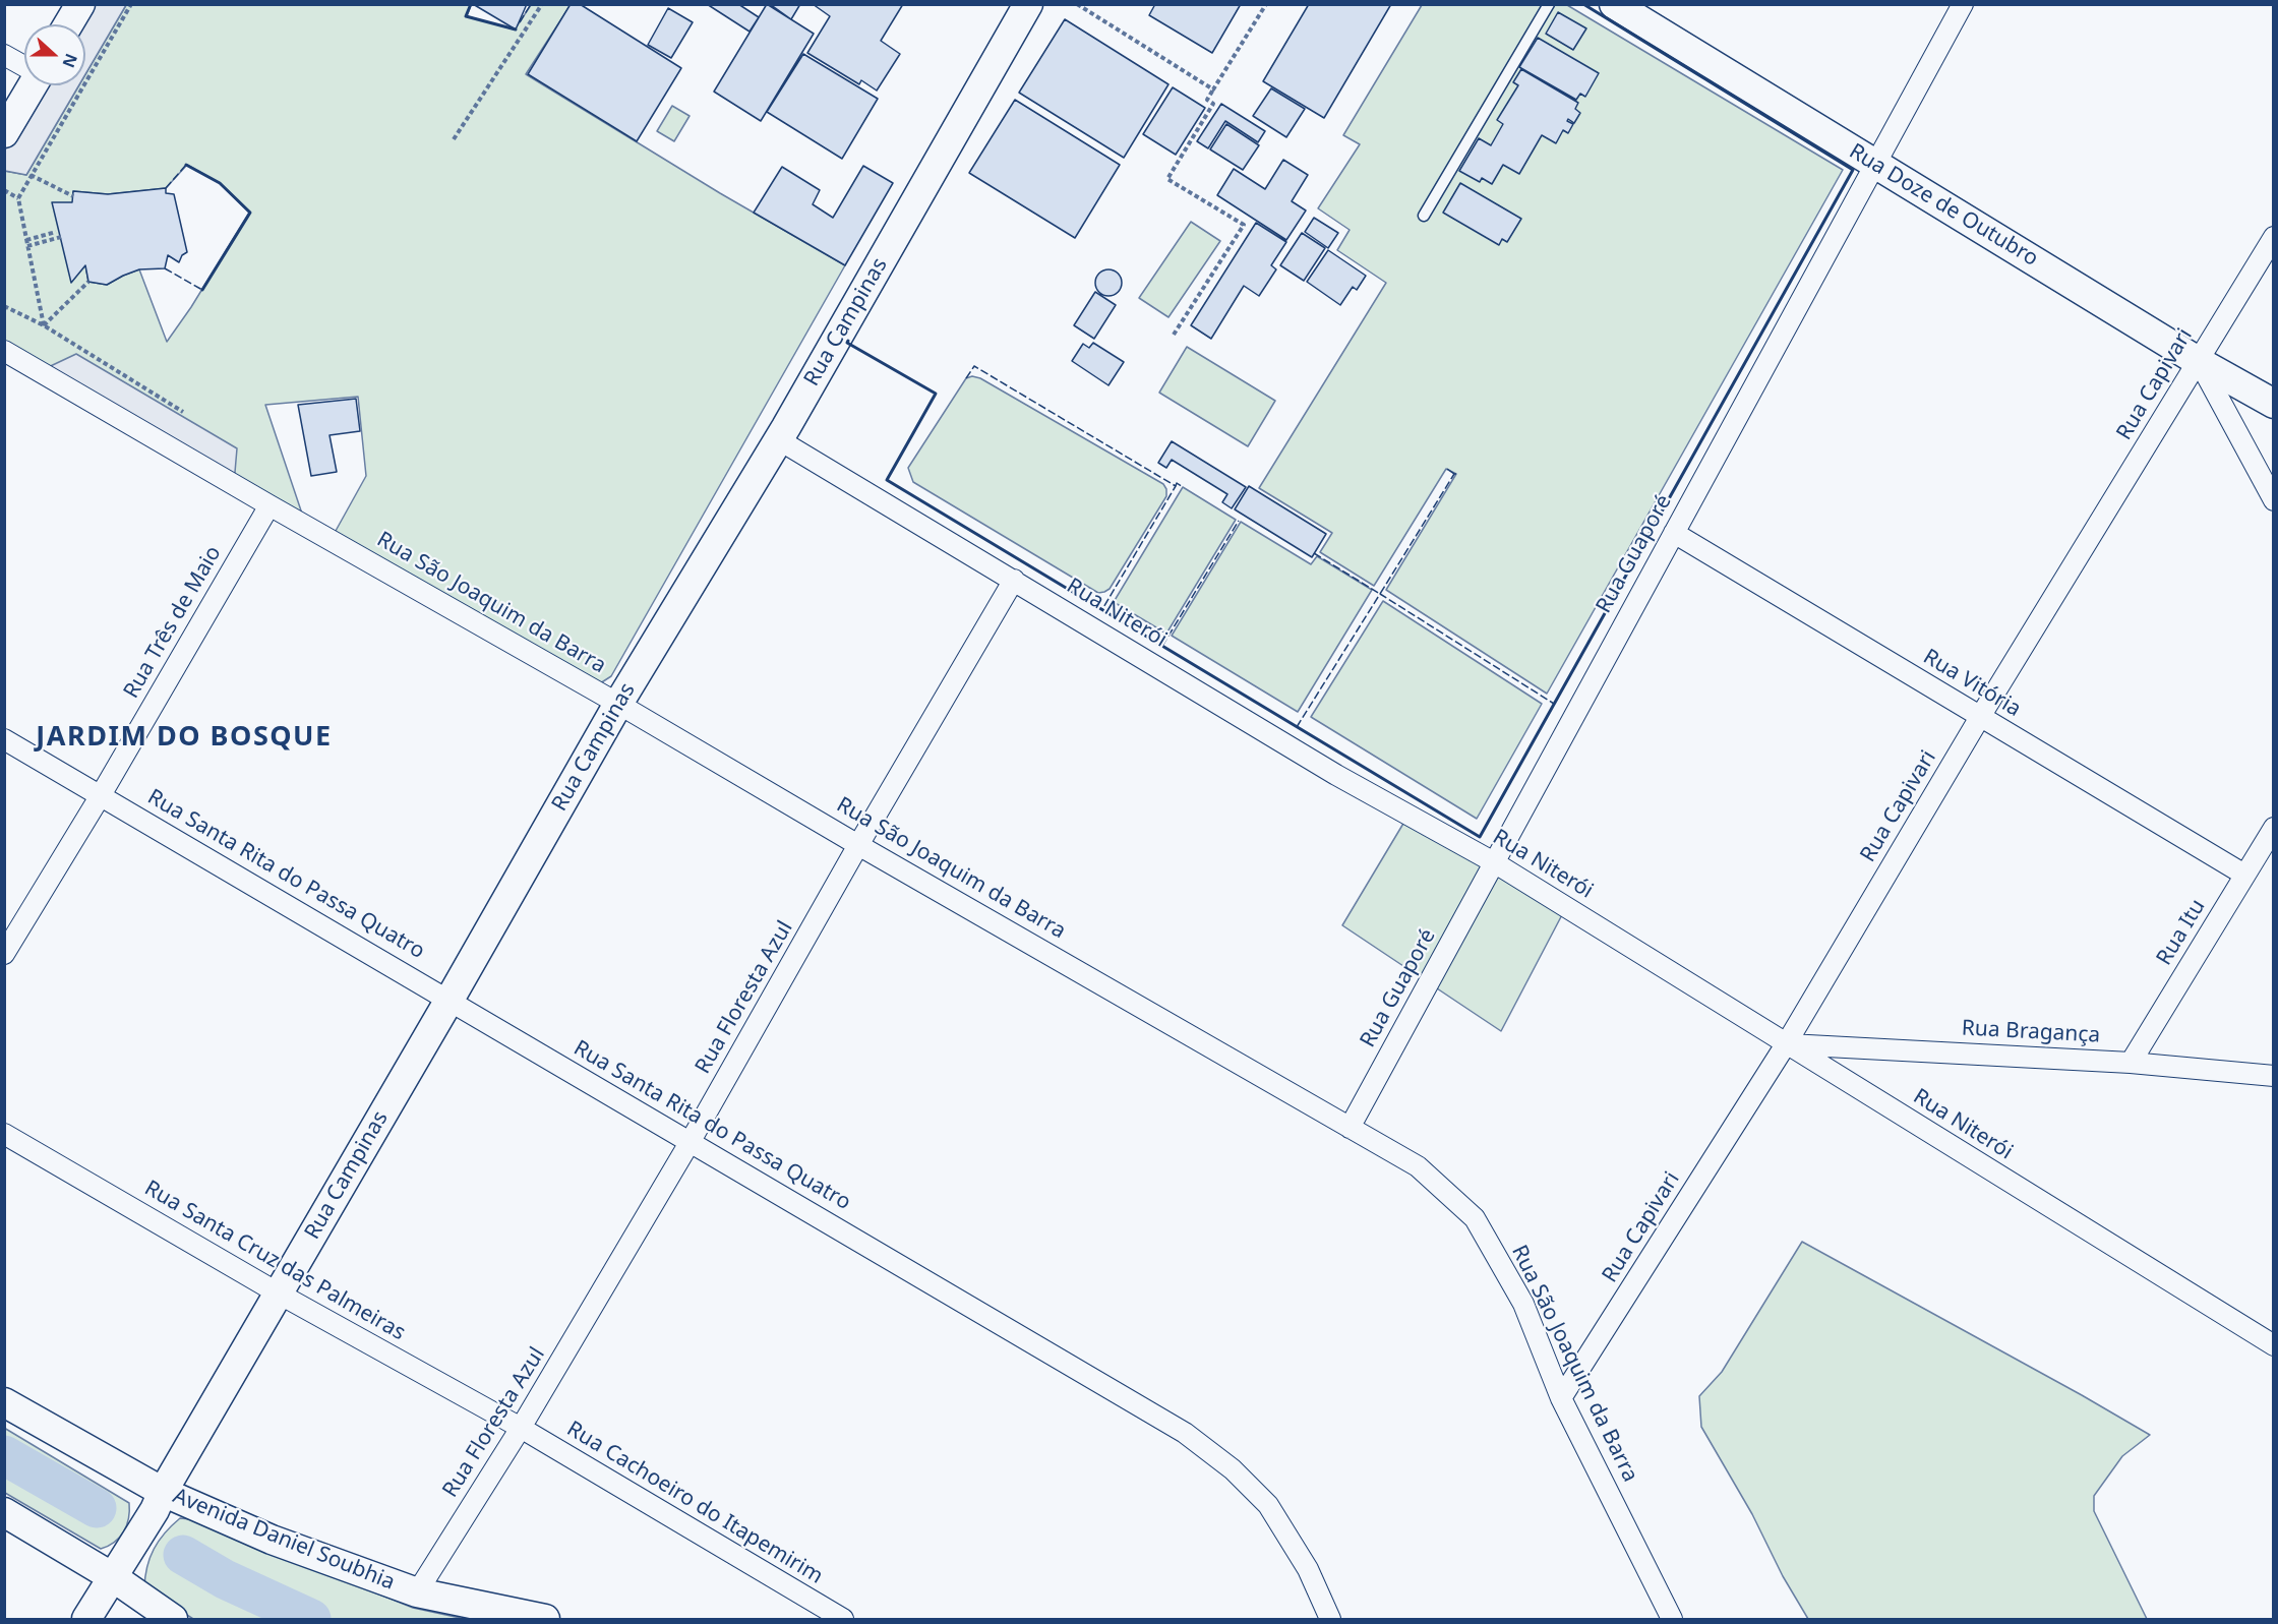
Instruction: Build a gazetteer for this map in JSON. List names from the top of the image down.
{
  "streets": {
    "street": [
      "Rua Doze de Outubro",
      "Rua Campinas",
      "Rua Capivari",
      "Rua Guaporé",
      "Rua São Joaquim da Barra",
      "Rua Niterói",
      "Rua Três de Maio",
      "Rua Vitória",
      "Rua Santa Rita do Passa Quatro",
      "Rua Itu",
      "Rua Floresta Azul",
      "Rua Bragança",
      "Rua Santa Cruz das Palmeiras",
      "Rua Cachoeiro do Itapemirim",
      "Avenida Daniel Soubhia"
    ]
  },
  "crossings": [
    ["Rua Doze de Outubro", "Rua Capivari"],
    ["Rua Doze de Outubro", "Rua Guaporé"],
    ["Rua Campinas", "Rua São Joaquim da Barra"],
    ["Rua Campinas", "Rua Niterói"],
    ["Rua Campinas", "Rua Santa Rita do Passa Quatro"],
    ["Rua Campinas", "Rua Santa Cruz das Palmeiras"],
    ["Rua Campinas", "Avenida Daniel Soubhia"],
    ["Rua Capivari", "Rua São Joaquim da Barra"],
    ["Rua Capivari", "Rua Niterói"],
    ["Rua Capivari", "Rua Vitória"],
    ["Rua Capivari", "Rua Bragança"],
    ["Rua Guaporé", "Rua São Joaquim da Barra"],
    ["Rua Guaporé", "Rua Niterói"],
    ["Rua Guaporé", "Rua Vitória"],
    ["Rua São Joaquim da Barra", "Rua Três de Maio"],
    ["Rua São Joaquim da Barra", "Rua Floresta Azul"],
    ["Rua Niterói", "Rua Floresta Azul"],
    ["Rua Niterói", "Rua Bragança"],
    ["Rua Três de Maio", "Rua Santa Rita do Passa Quatro"],
    ["Rua Vitória", "Rua Itu"],
    ["Rua Santa Rita do Passa Quatro", "Rua Floresta Azul"],
    ["Rua Itu", "Rua Bragança"],
    ["Rua Floresta Azul", "Rua Santa Cruz das Palmeiras"],
    ["Rua Floresta Azul", "Rua Cachoeiro do Itapemirim"],
    ["Rua Floresta Azul", "Avenida Daniel Soubhia"],
    ["Rua Santa Cruz das Palmeiras", "Rua Cachoeiro do Itapemirim"]
  ],
  "districts": ["JARDIM DO BOSQUE"],
  "north": "right"
}
